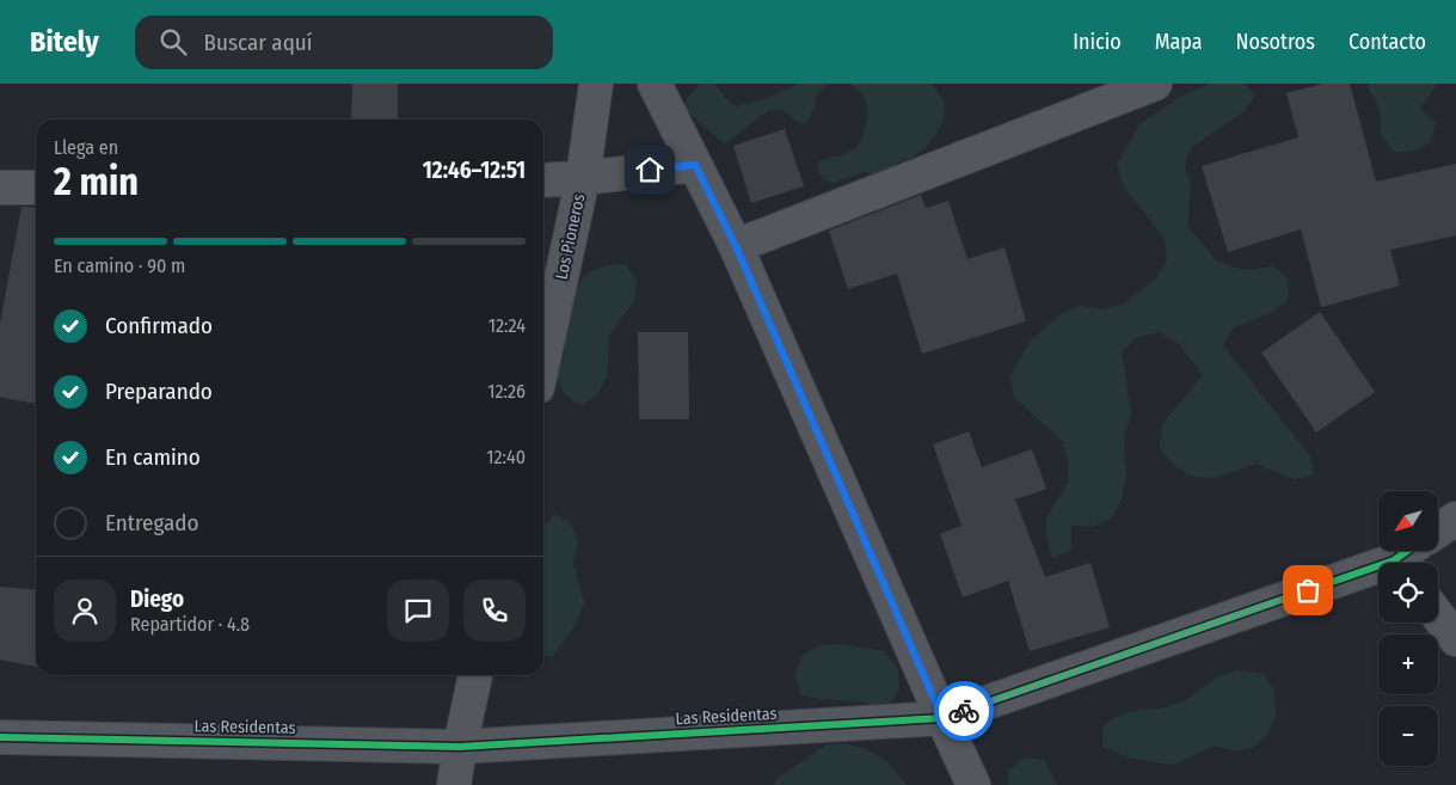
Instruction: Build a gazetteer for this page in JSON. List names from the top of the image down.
{
  "streets": {
    "street": ["Los Pioneros", "Las Residentas"]
  },
  "north": "bottom left",
  "page": {
    "header": "Bitely",
    "search": "Buscar aquí",
    "nav": [
      "Inicio",
      "Mapa",
      "Nosotros",
      "Contacto"
    ],
    "heading": ["2 min", "Llega en", "12:46–12:51"],
    "panel": ["Diego", "Repartidor · 4.8"],
    "bar": "En camino · 90 m",
    "list": [
      ["Confirmado", "12:24"],
      ["Preparando", "12:26"],
      ["En camino", "12:40"],
      "Entregado"
    ],
    "map_buttons": ["+", "−"]
  }
}
